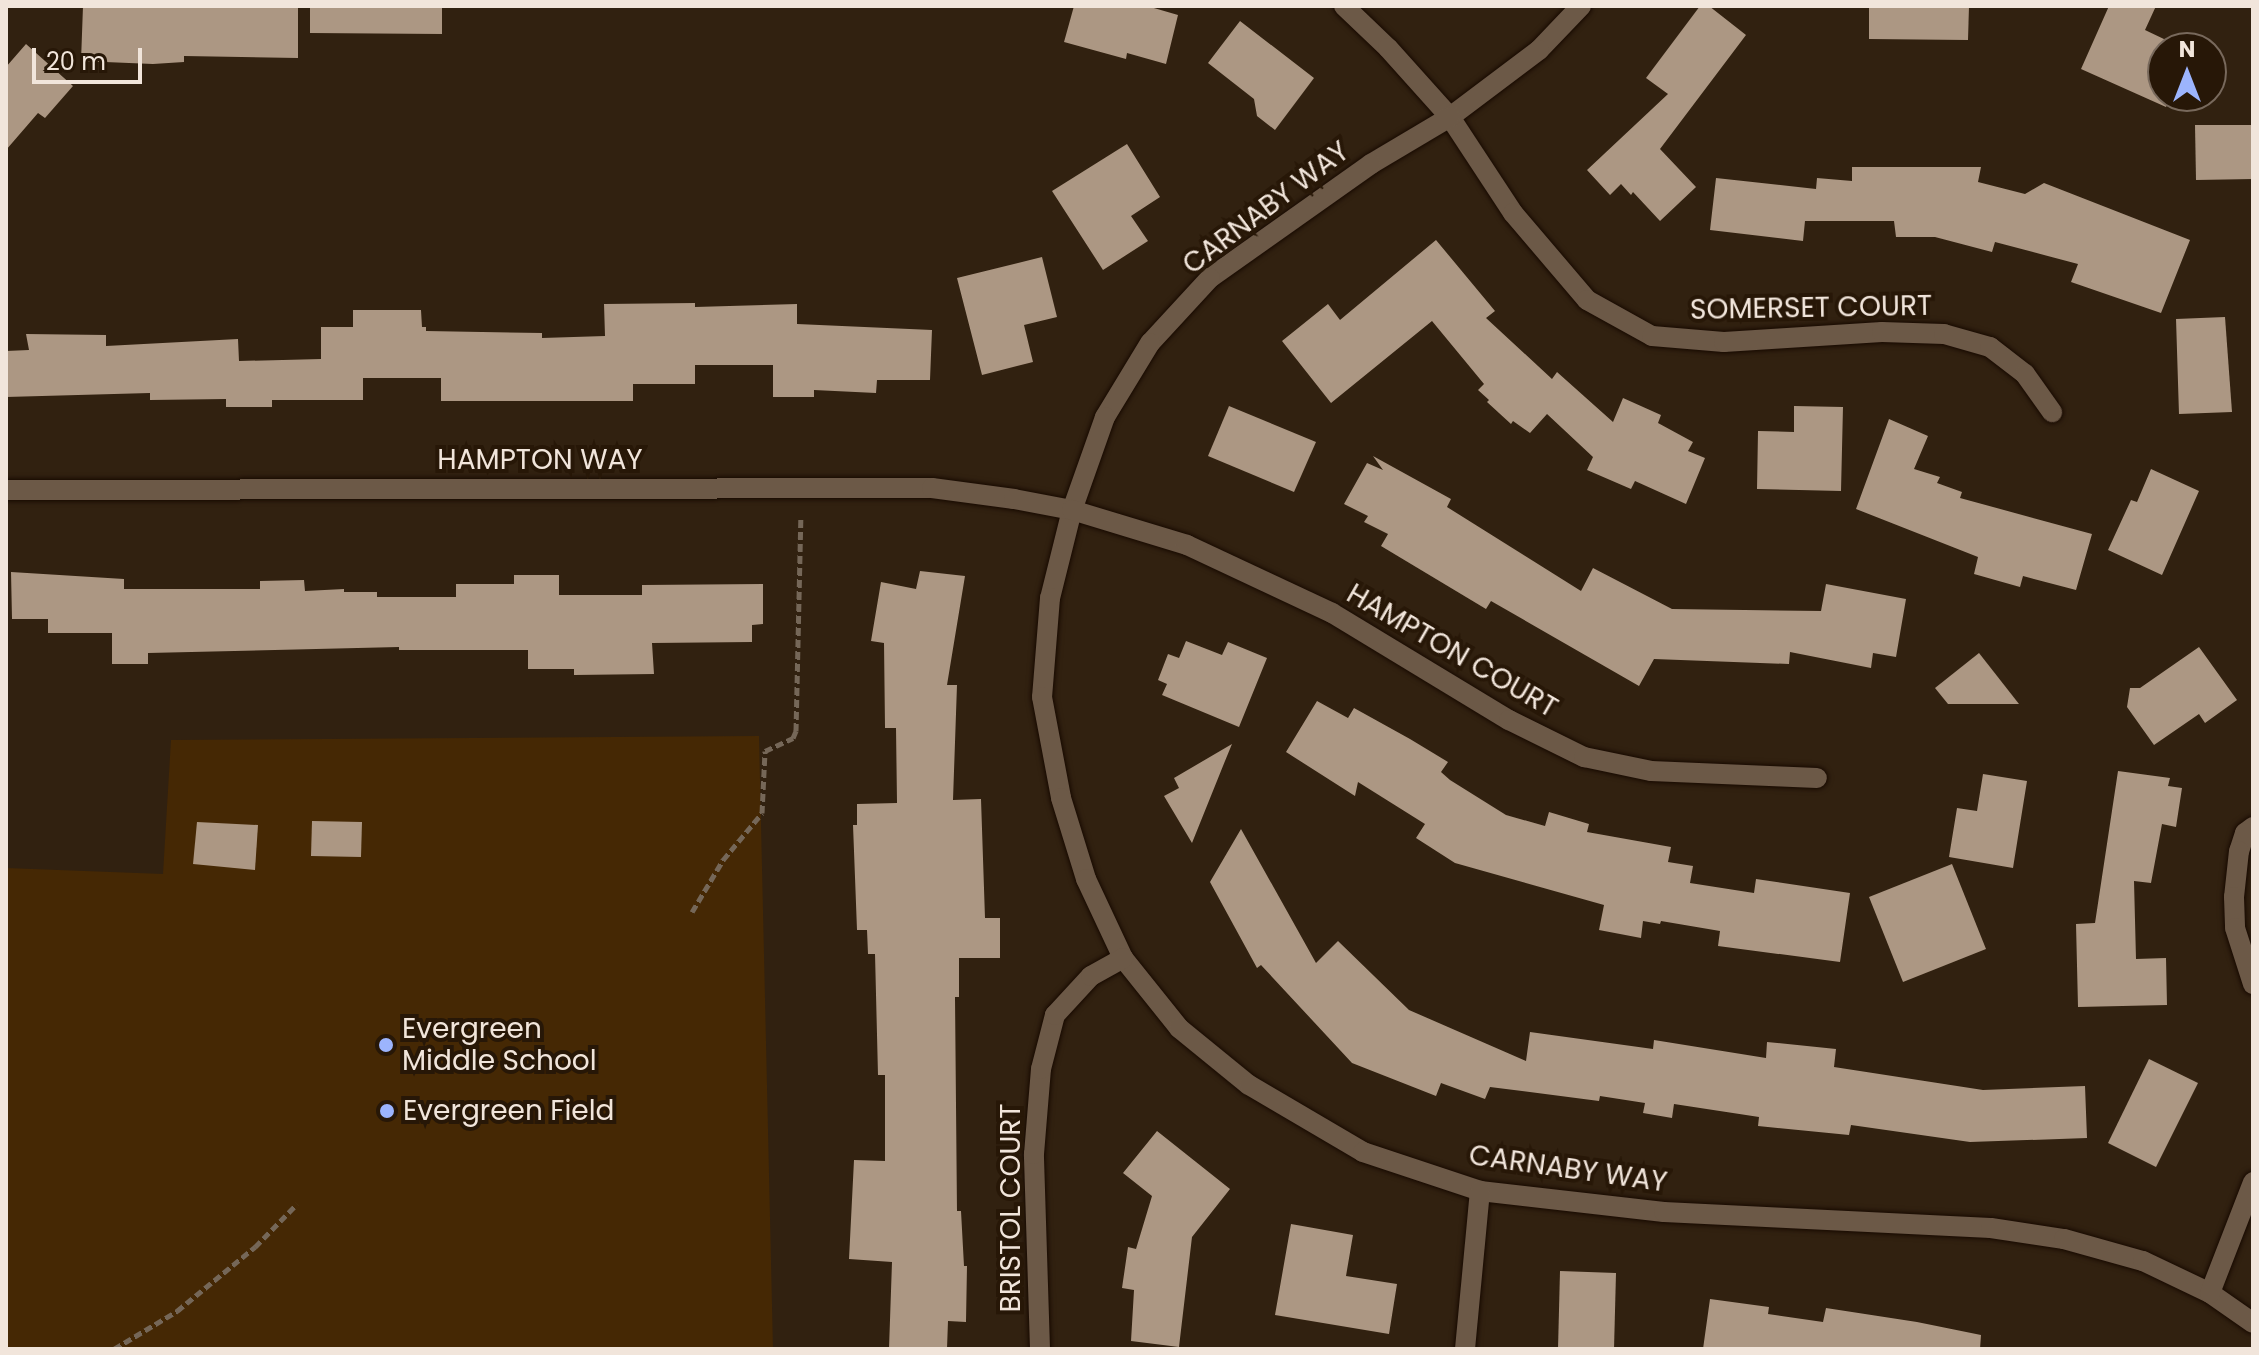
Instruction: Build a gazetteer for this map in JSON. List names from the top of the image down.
{
  "streets": {
    "street": [
      "CARNABY WAY",
      "SOMERSET COURT",
      "HAMPTON WAY",
      "HAMPTON COURT",
      "BRISTOL COURT"
    ]
  },
  "crossings": [
    ["CARNABY WAY", "SOMERSET COURT"],
    ["CARNABY WAY", "HAMPTON WAY"],
    ["CARNABY WAY", "HAMPTON COURT"],
    ["CARNABY WAY", "BRISTOL COURT"],
    ["HAMPTON WAY", "HAMPTON COURT"]
  ],
  "places": ["Evergreen Middle School", "Evergreen Field"],
  "scale_bar": "20 m",
  "north": "top"
}
